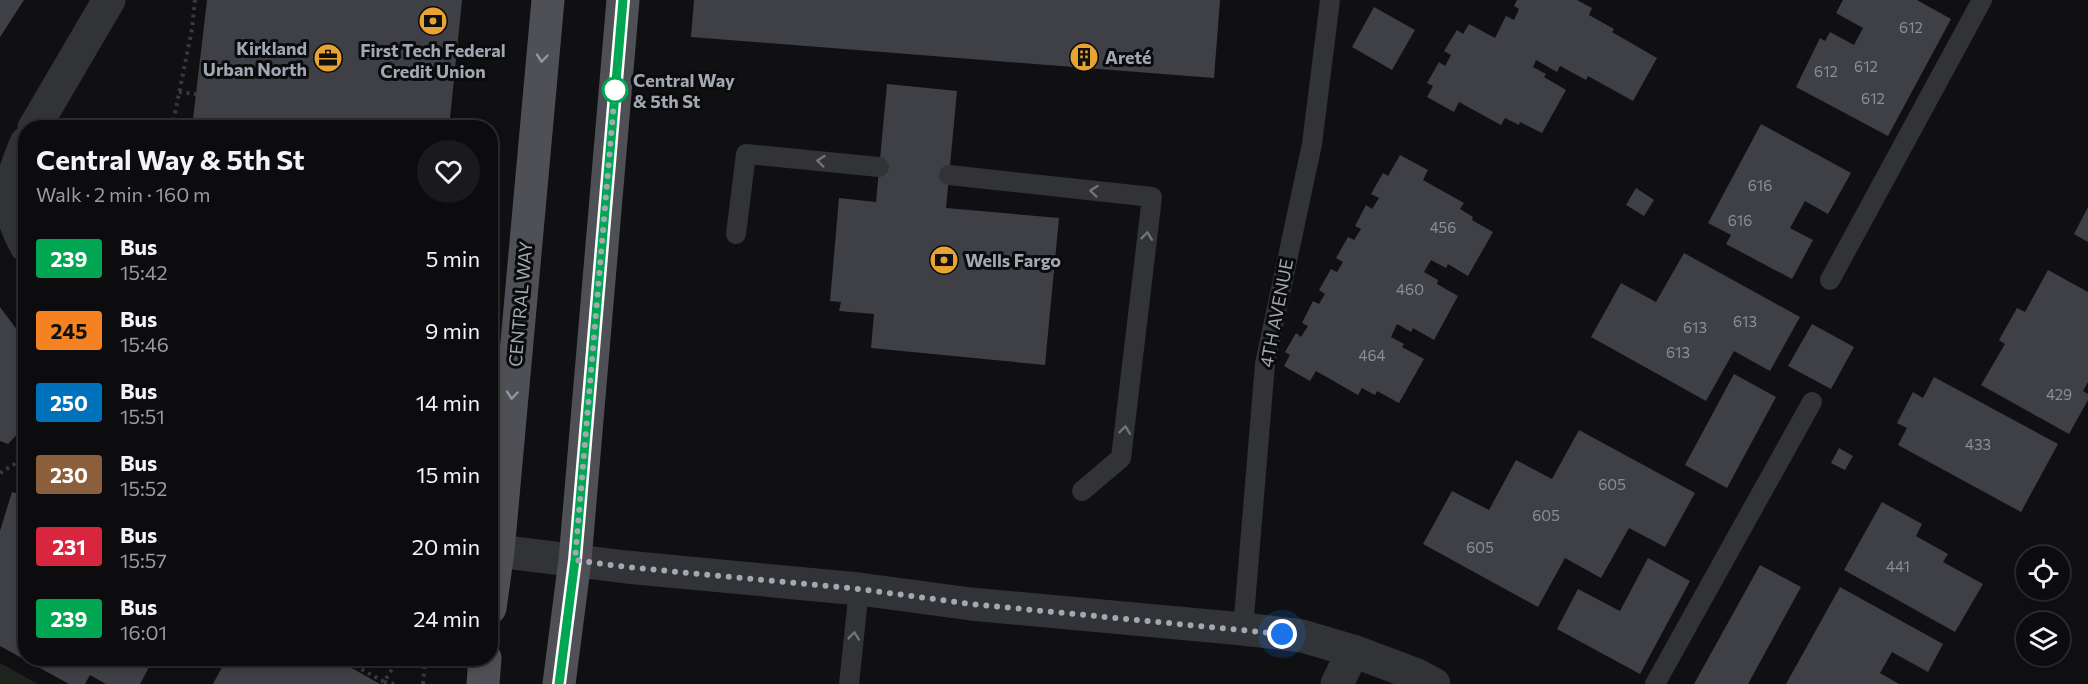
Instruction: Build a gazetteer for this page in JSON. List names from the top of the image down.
{
  "streets": {
    "main road": ["CENTRAL WAY"],
    "lane": ["4TH AVENUE"]
  },
  "places": {
    "bank": ["First Tech Federal Credit Union", "Wells Fargo"],
    "building": ["Areté"],
    "office": ["Kirkland Urban North"],
    "other": ["Central Way & 5th St"]
  },
  "lines": ["bus line 239"],
  "house_numbers": [
    "612",
    "612",
    "612",
    "612",
    "616",
    "616",
    "456",
    "460",
    "613",
    "613",
    "613",
    "464",
    "429",
    "433",
    "605",
    "605",
    "605",
    "441"
  ],
  "page": {
    "heading": ["Central Way & 5th St", "Walk · 2 min · 160 m"],
    "list": [
      {
        "mark": "239",
        "name": "Bus",
        "note": "15:42",
        "value": "5 min"
      },
      {
        "mark": "245",
        "name": "Bus",
        "note": "15:46",
        "value": "9 min"
      },
      {
        "mark": "250",
        "name": "Bus",
        "note": "15:51",
        "value": "14 min"
      },
      {
        "mark": "230",
        "name": "Bus",
        "note": "15:52",
        "value": "15 min"
      },
      {
        "mark": "231",
        "name": "Bus",
        "note": "15:57",
        "value": "20 min"
      },
      {
        "mark": "239",
        "name": "Bus",
        "note": "16:01",
        "value": "24 min"
      }
    ]
  }
}
